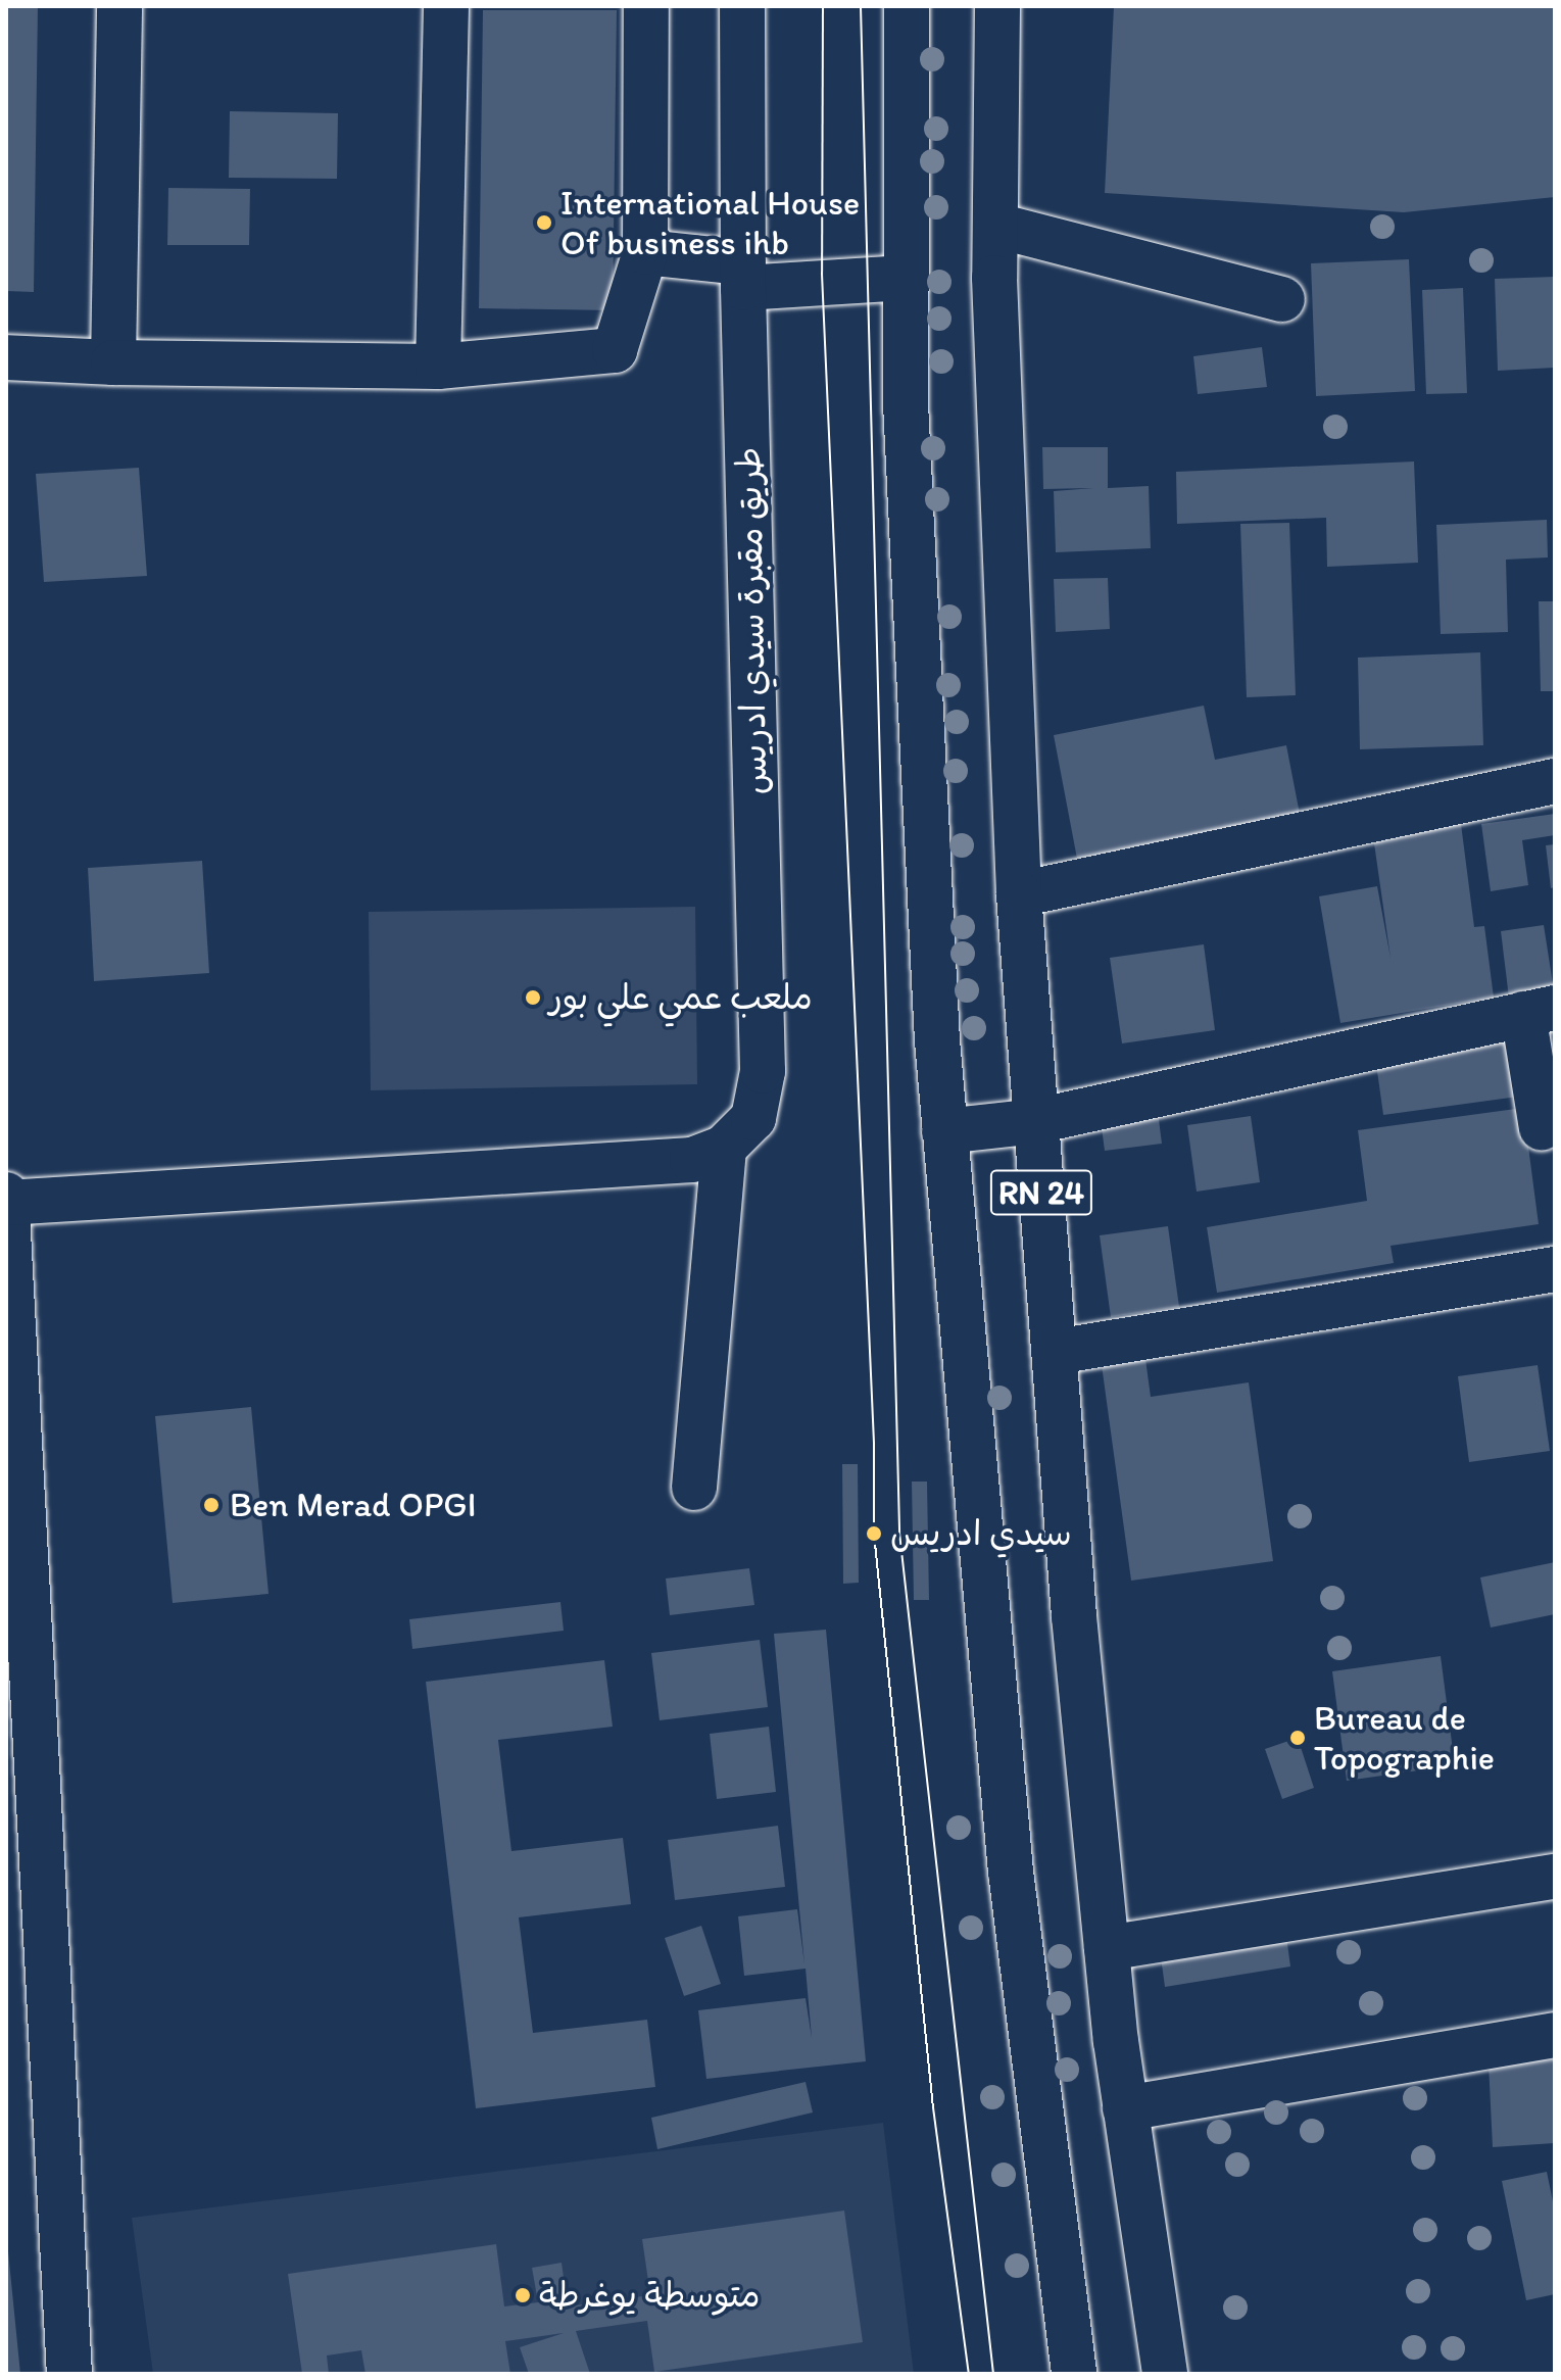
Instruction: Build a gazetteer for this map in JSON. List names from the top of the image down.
{
  "streets": {
    "street": ["طريق مقبرة سيدي ادريس", "RN 24"]
  },
  "places": [
    "International House Of business ihb",
    "ملعب عمي علي بور",
    "Ben Merad OPGI",
    "سيدي ادريس",
    "Bureau de Topographie",
    "متوسطة يوغرطة"
  ]
}
